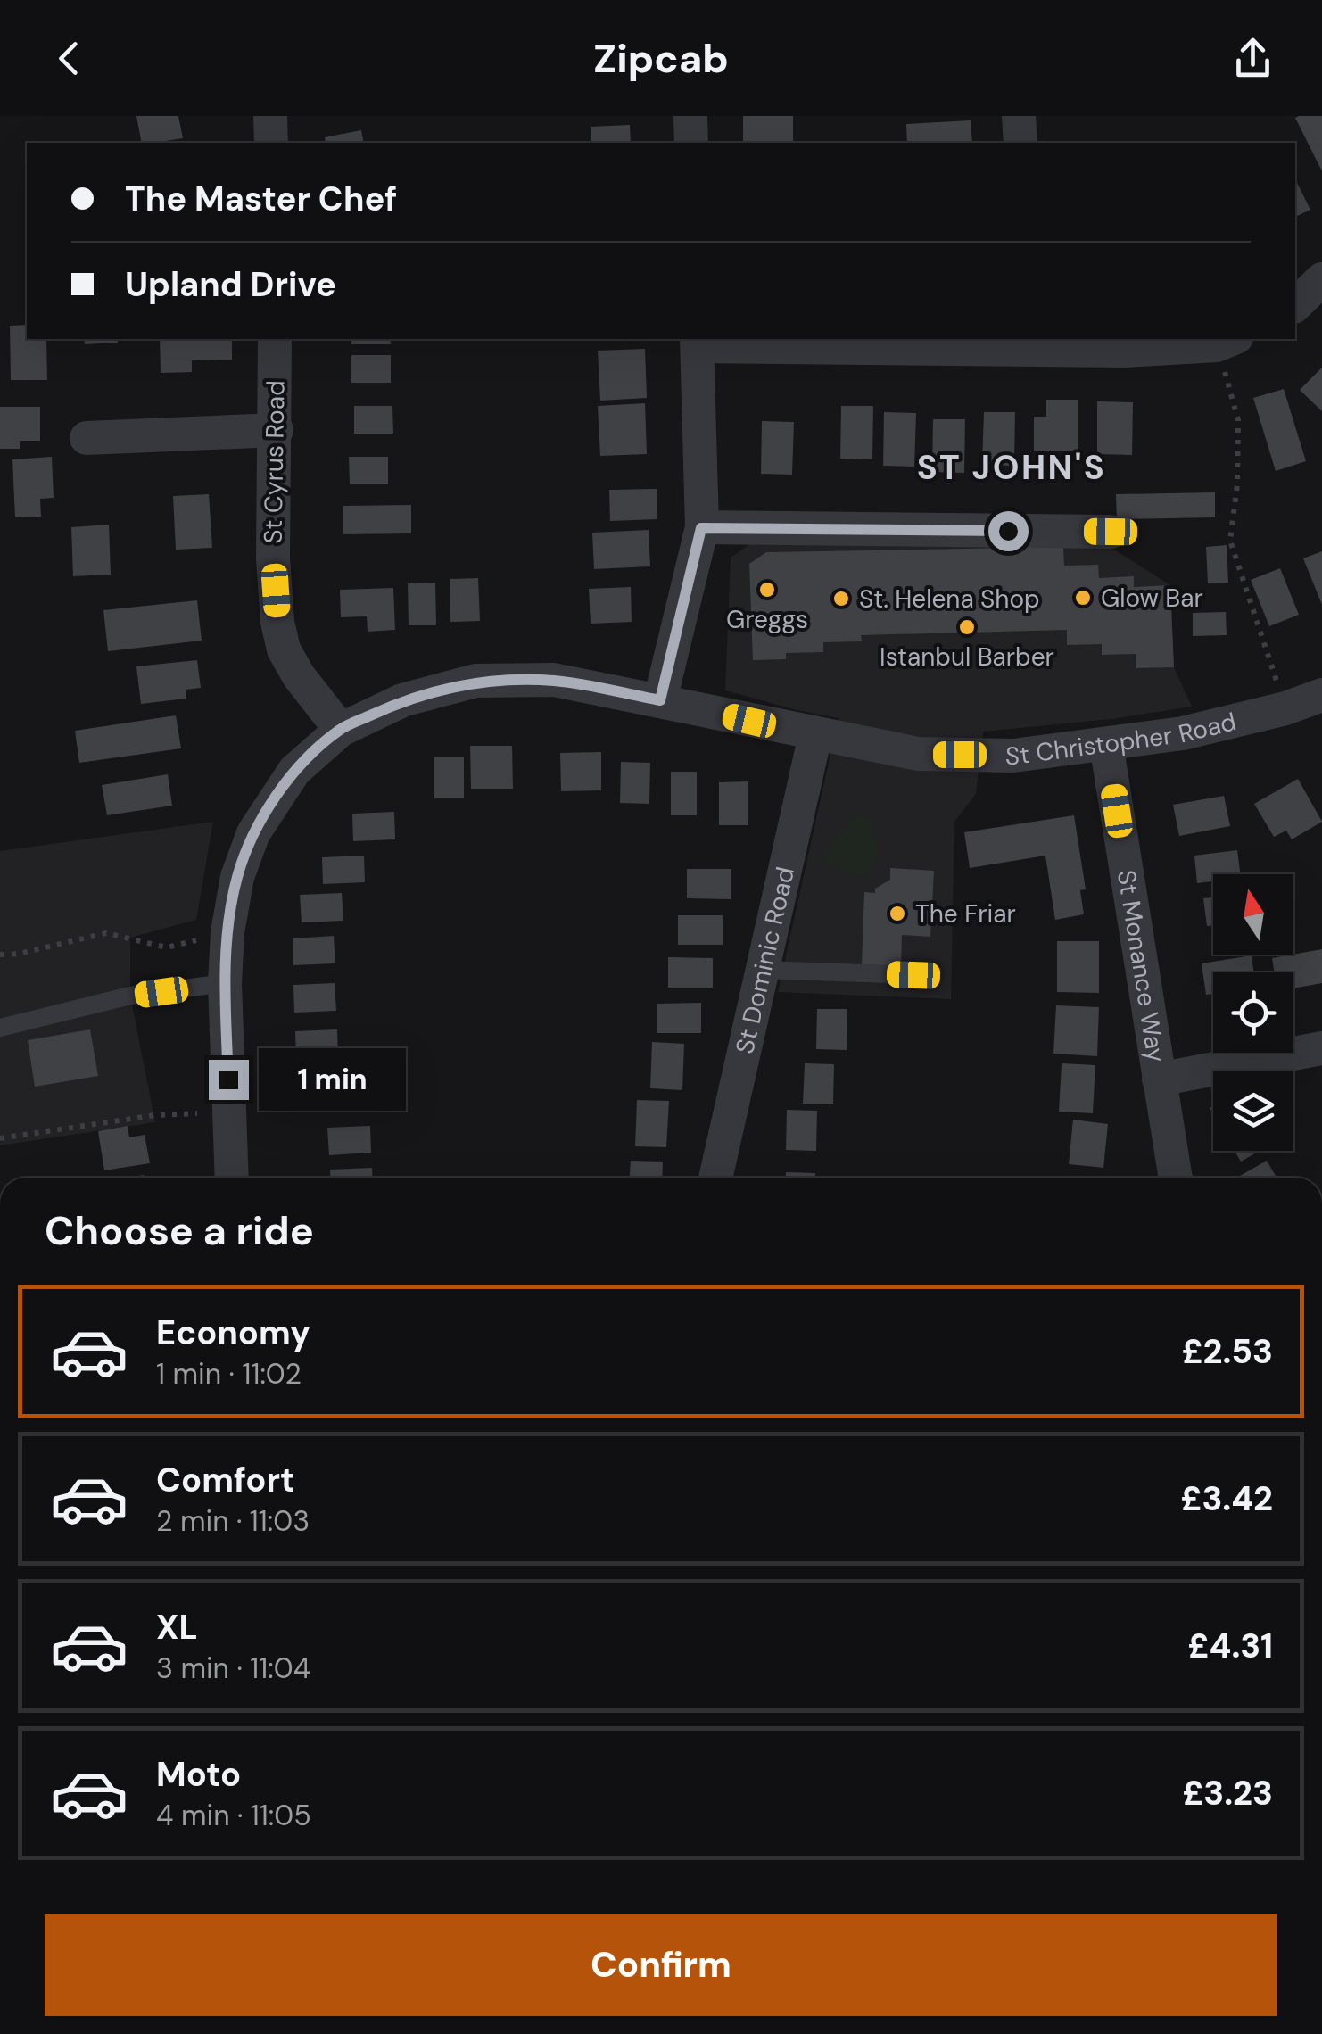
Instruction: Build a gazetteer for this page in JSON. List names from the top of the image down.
{
  "streets": {
    "street": [
      "St Cyrus Road",
      "St Christopher Road",
      "St Dominic Road",
      "St Monance Way"
    ]
  },
  "crossings": [
    ["St Cyrus Road", "St Christopher Road"],
    ["St Christopher Road", "St Dominic Road"],
    ["St Christopher Road", "St Monance Way"]
  ],
  "districts": ["ST JOHN'S"],
  "places": [
    "Greggs",
    "Glow Bar",
    "St. Helena Shop",
    "Istanbul Barber",
    "The Friar"
  ],
  "north": "top",
  "page": {
    "header": "Zipcab",
    "banner": ["The Master Chef", "Upland Drive"],
    "bubble": "1 min",
    "heading": "Choose a ride",
    "list": [
      {
        "name": "Economy",
        "note": "1 min · 11:02",
        "value": "£2.53"
      },
      {
        "name": "Comfort",
        "note": "2 min · 11:03",
        "value": "£3.42"
      },
      {
        "name": "XL",
        "note": "3 min · 11:04",
        "value": "£4.31"
      },
      {
        "name": "Moto",
        "note": "4 min · 11:05",
        "value": "£3.23"
      }
    ],
    "buttons": "Confirm"
  }
}
